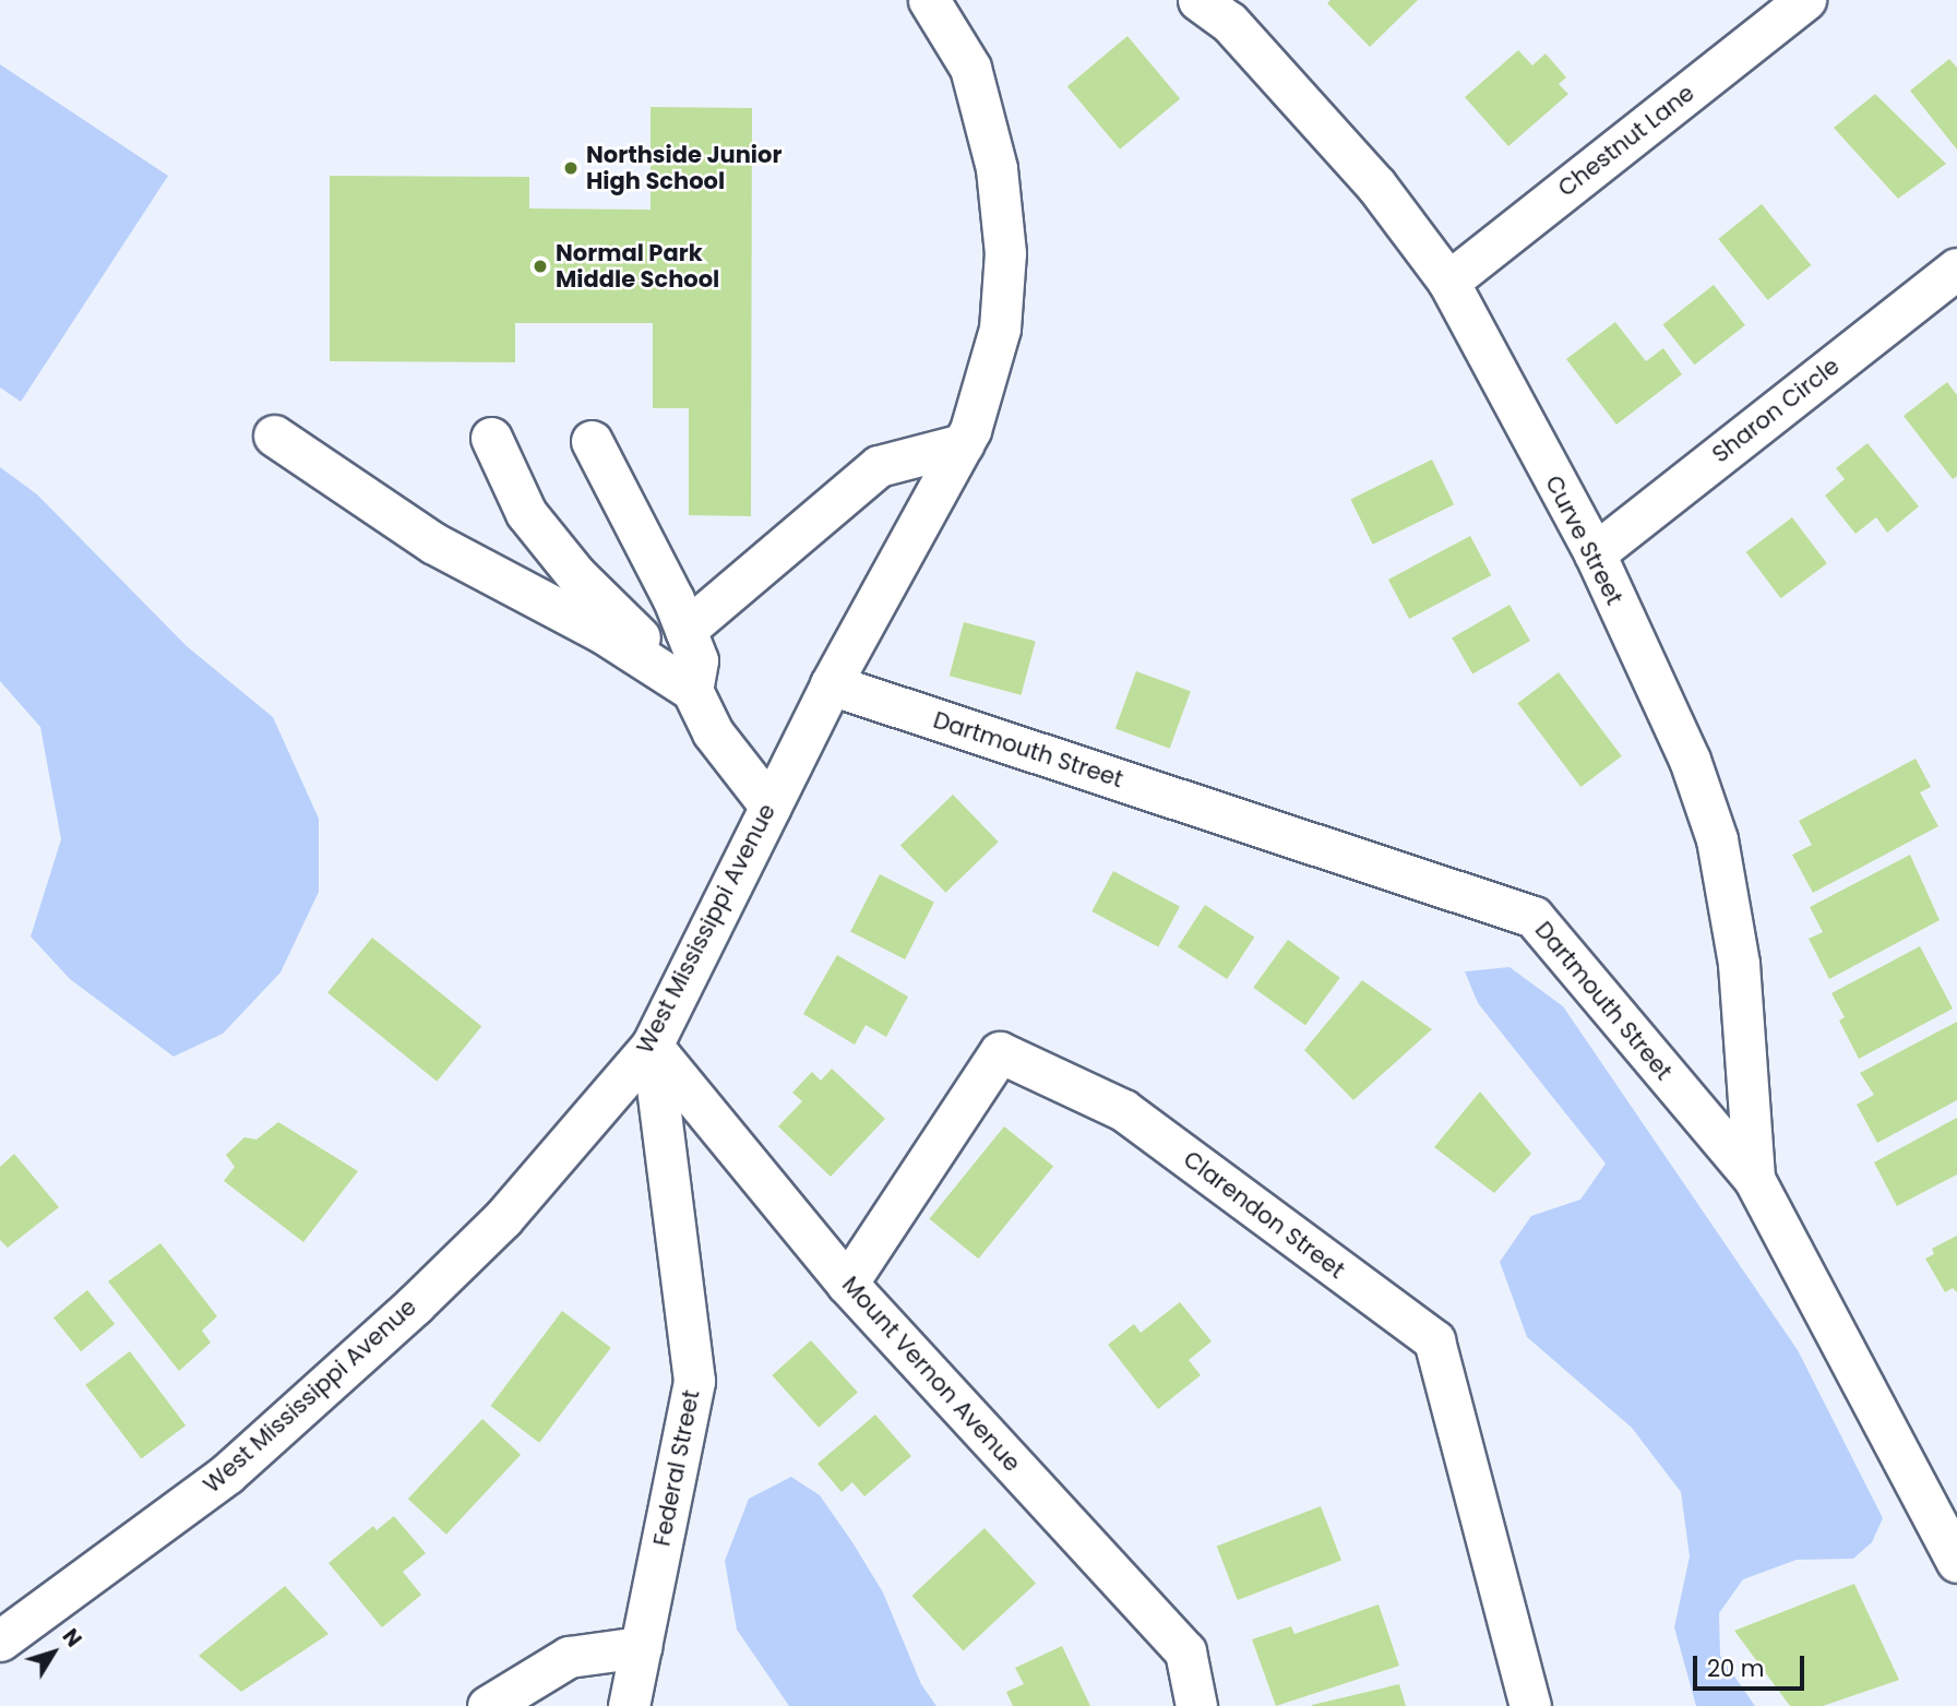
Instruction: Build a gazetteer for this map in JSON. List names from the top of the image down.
{
  "streets": {
    "street": [
      "Chestnut Lane",
      "Sharon Circle",
      "Curve Street",
      "Dartmouth Street",
      "West Mississippi Avenue",
      "Clarendon Street",
      "Mount Vernon Avenue",
      "Federal Street"
    ]
  },
  "crossings": [
    ["Chestnut Lane", "Curve Street"],
    ["Sharon Circle", "Curve Street"],
    ["Curve Street", "Dartmouth Street"],
    ["Dartmouth Street", "West Mississippi Avenue"],
    ["West Mississippi Avenue", "Mount Vernon Avenue"],
    ["West Mississippi Avenue", "Federal Street"],
    ["Clarendon Street", "Mount Vernon Avenue"],
    ["Mount Vernon Avenue", "Federal Street"]
  ],
  "places": ["Northside Junior High School", "Normal Park Middle School"],
  "scale_bar": "20 m",
  "north": "top right"
}
